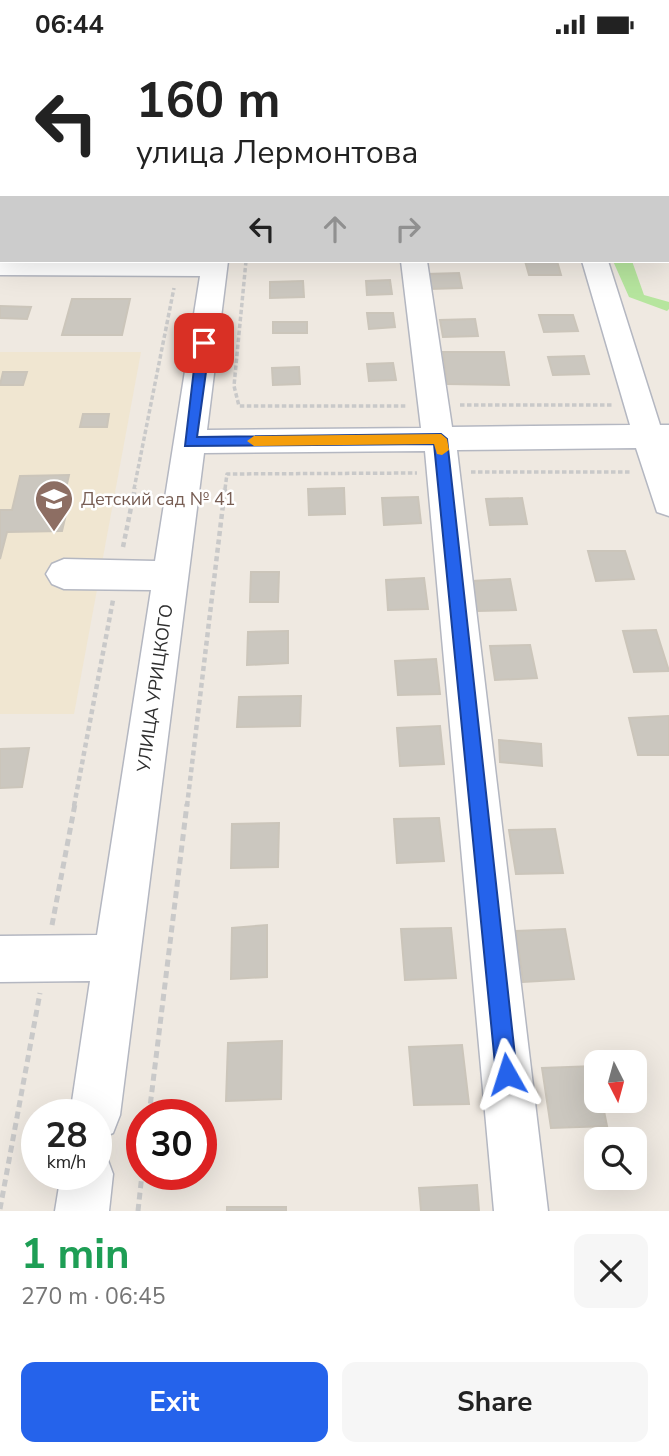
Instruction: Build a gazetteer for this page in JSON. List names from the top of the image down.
{
  "streets": {
    "street": ["УЛИЦА УРИЦКОГО"]
  },
  "places": {
    "school or university": ["Детский сад № 41"]
  },
  "north": "bottom",
  "page": {
    "status": "06:44",
    "turn": ["160 m", "улица Лермонтова"],
    "speed": "28 km/h",
    "limit": "30",
    "heading": ["1 min", "270 m · 06:45"],
    "buttons": ["Exit", "Share"]
  }
}
